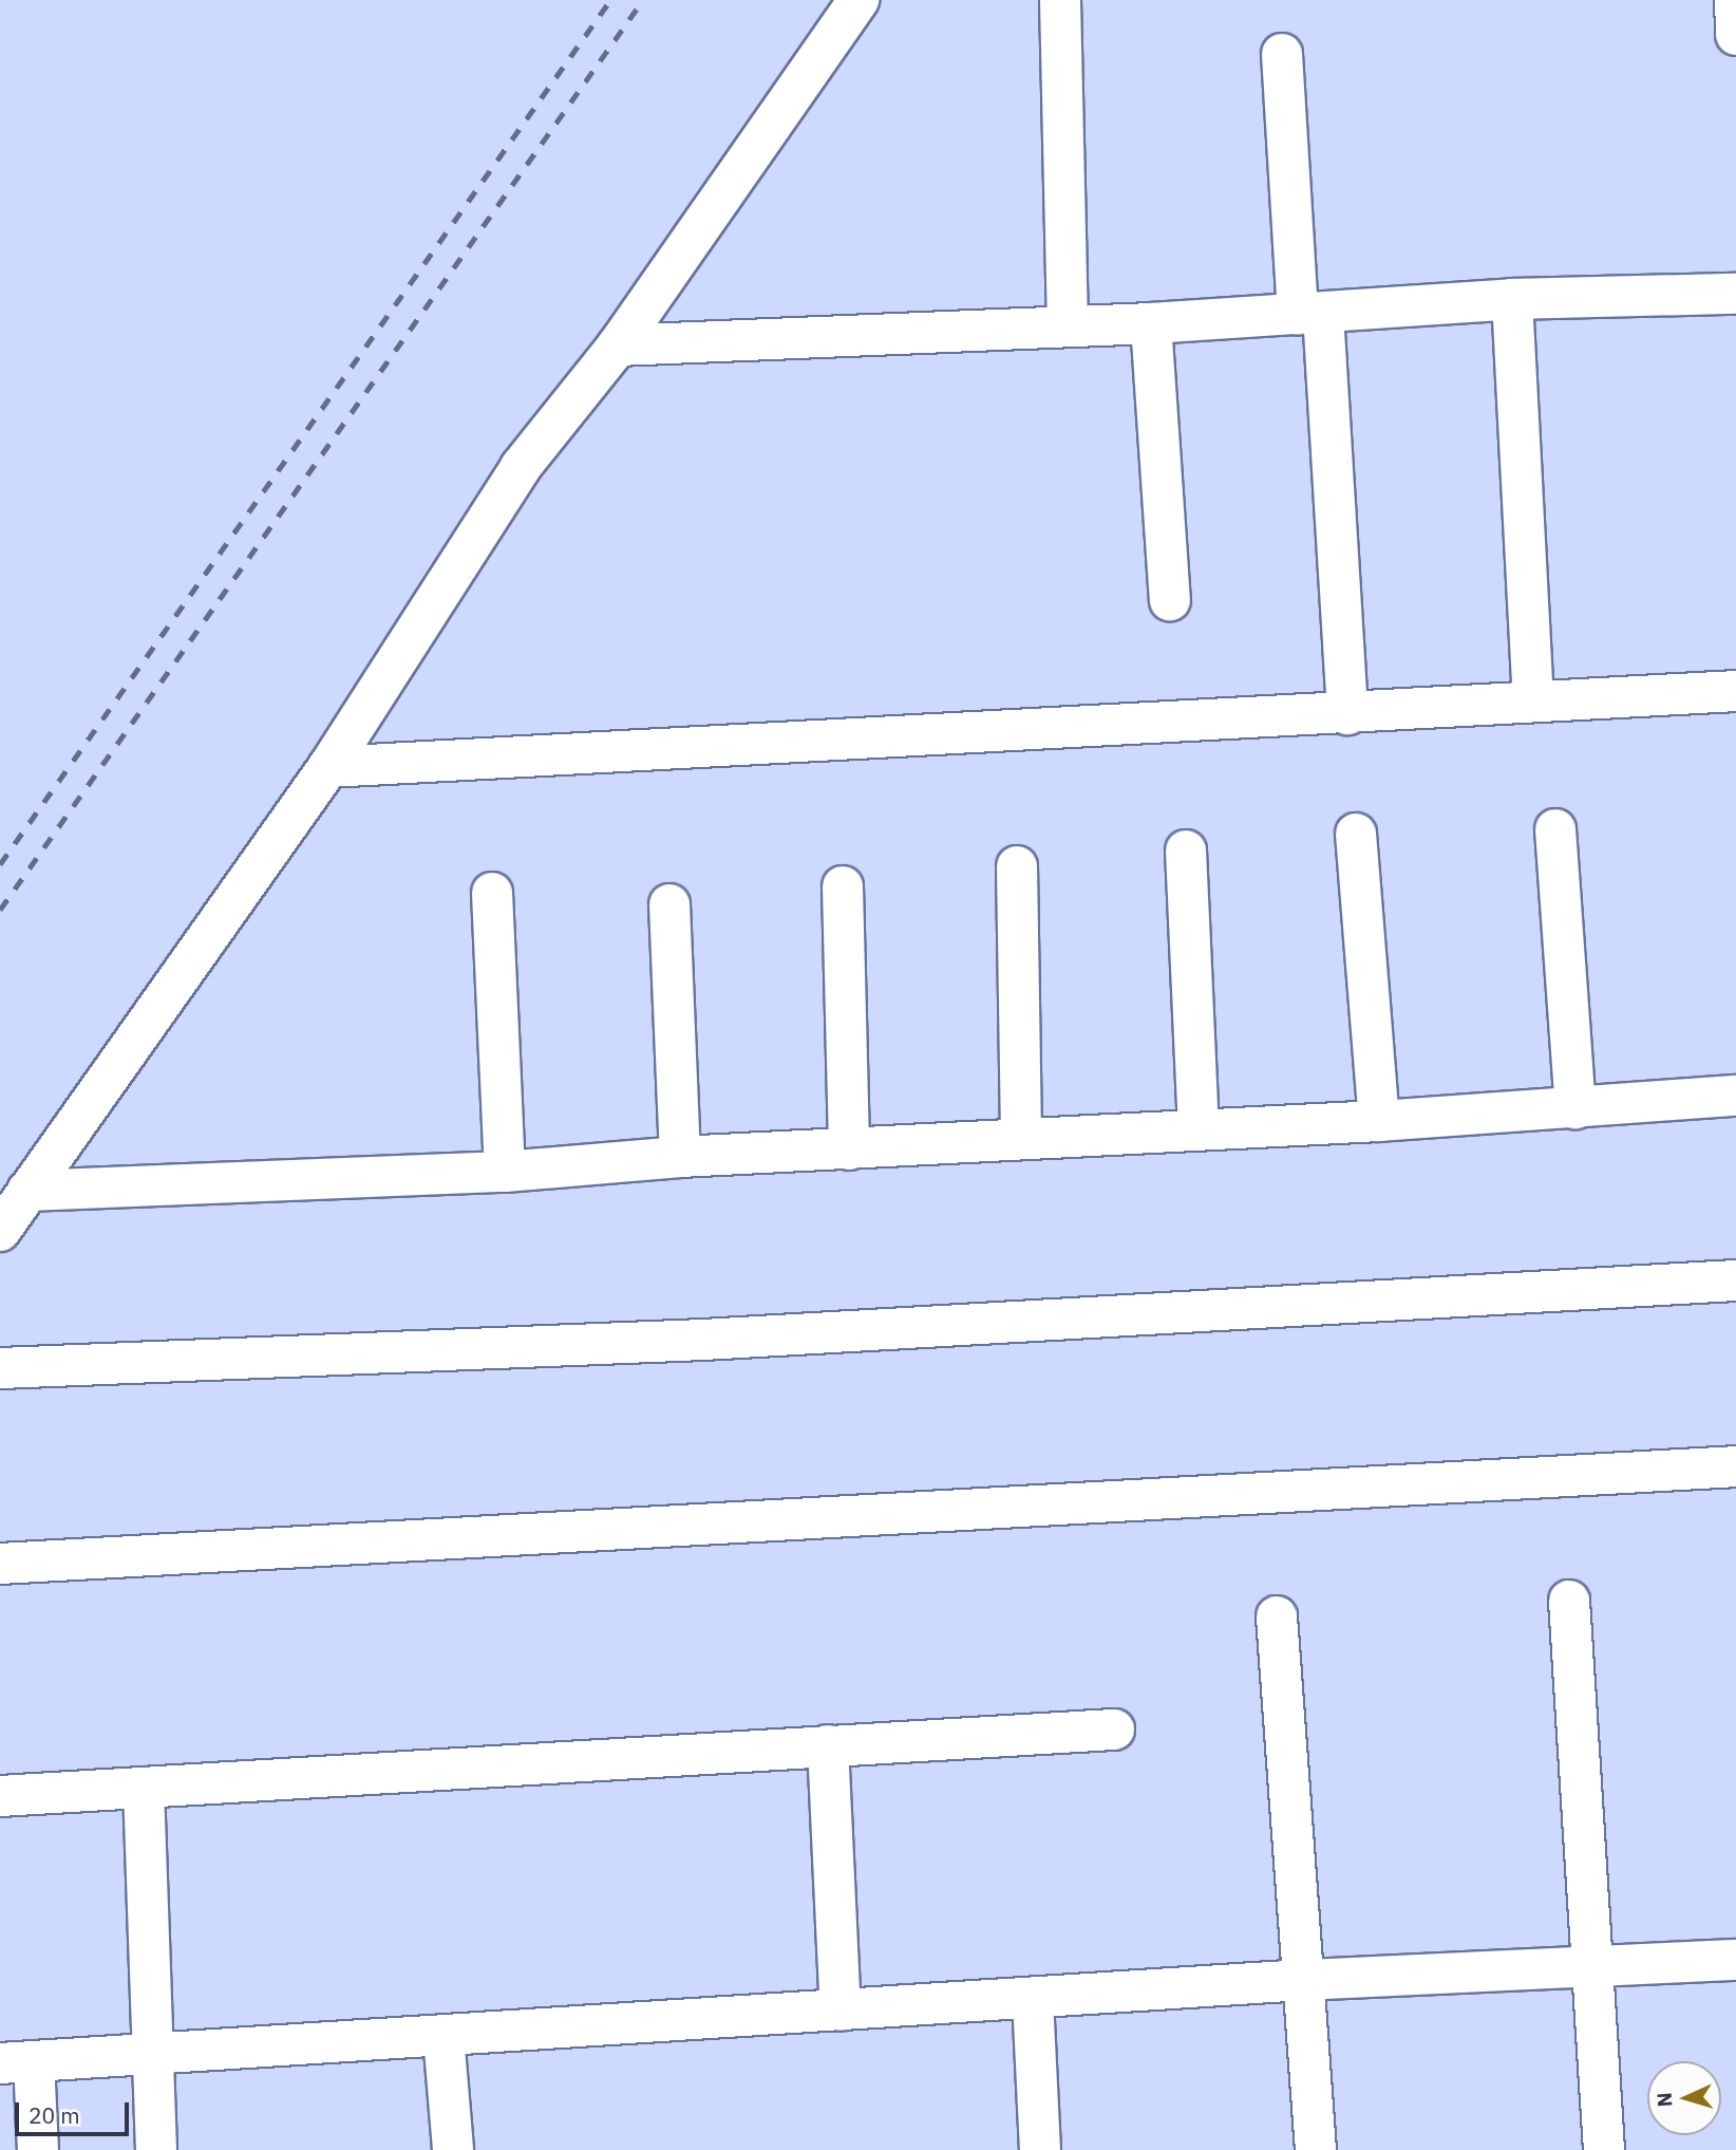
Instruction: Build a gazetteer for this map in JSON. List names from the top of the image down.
{
  "scale_bar": "20 m",
  "north": "left"
}
